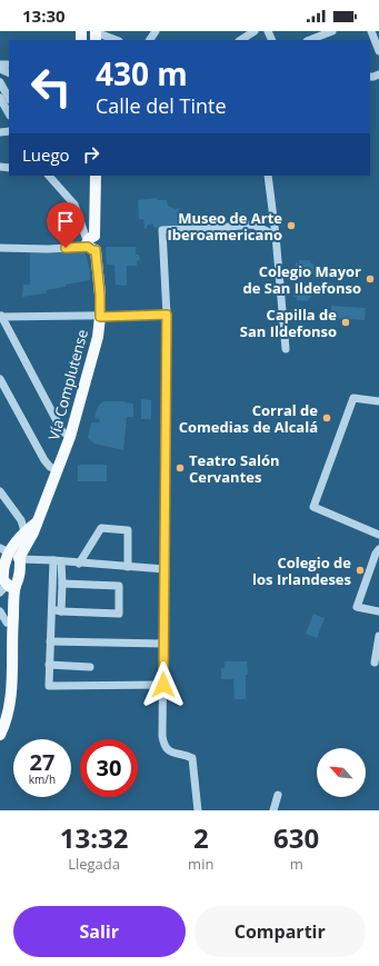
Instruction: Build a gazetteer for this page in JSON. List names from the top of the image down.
{
  "streets": {
    "main road": ["Vía Complutense"]
  },
  "places": [
    "Museo de Arte Iberoamericano",
    "Colegio Mayor de San Ildefonso",
    "Capilla de San Ildefonso",
    "Corral de Comedias de Alcalá",
    "Teatro Salón Cervantes",
    "Colegio de los Irlandeses"
  ],
  "north": "top left",
  "page": {
    "status": "13:30",
    "turn": ["430 m", "Calle del Tinte"],
    "then": "Luego",
    "speed": "27 km/h",
    "limit": "30",
    "eta": [
      "13:32",
      "Llegada",
      "2",
      "min",
      "630",
      "m"
    ],
    "buttons": ["Salir", "Compartir"]
  }
}
